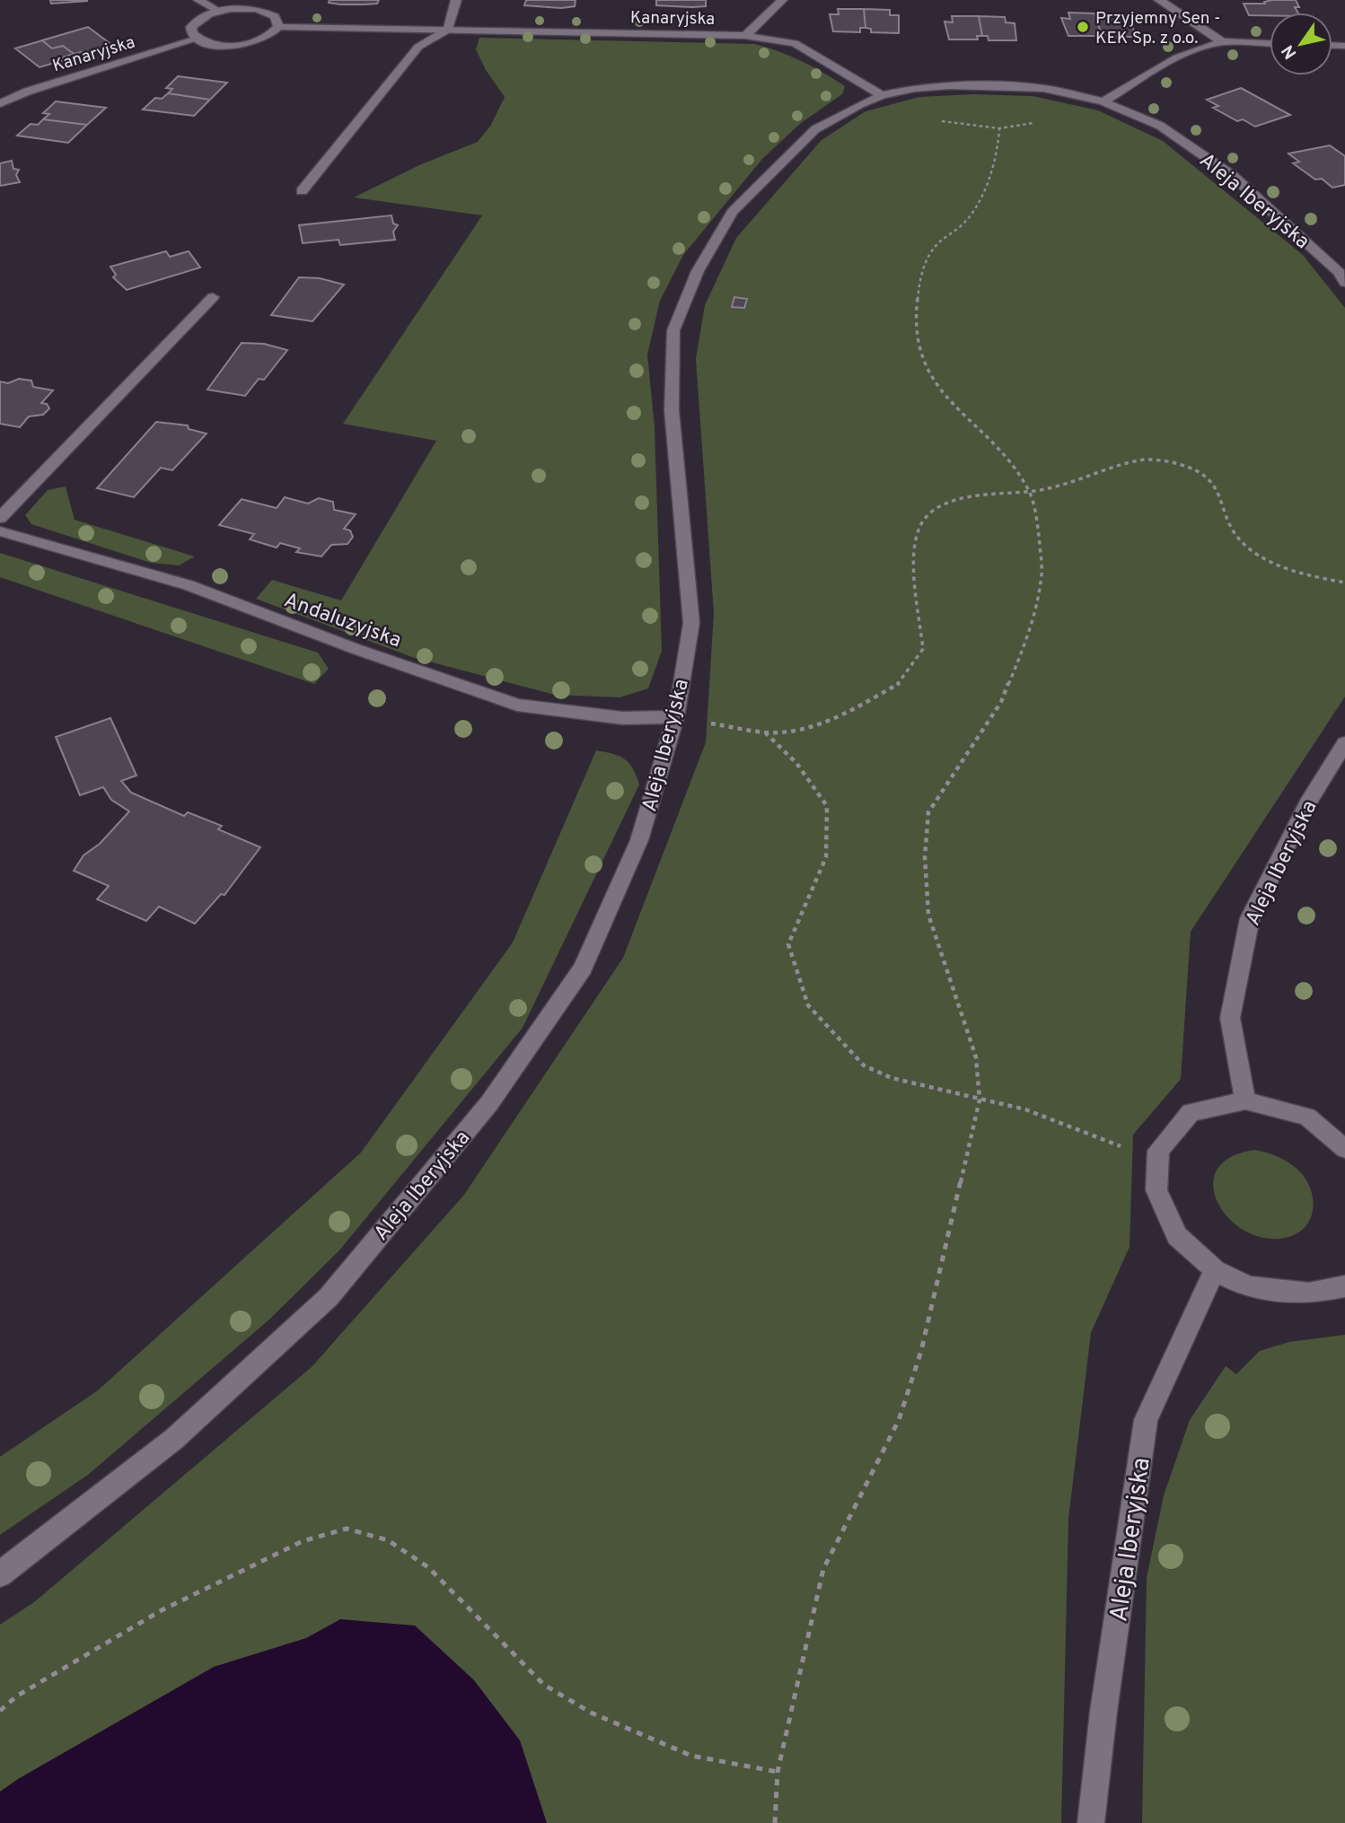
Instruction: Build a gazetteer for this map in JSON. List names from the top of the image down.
{
  "streets": {
    "street": ["Kanaryjska", "Aleja Iberyjska", "Andaluzyjska"]
  },
  "crossings": [
    ["Kanaryjska", "Aleja Iberyjska"],
    ["Aleja Iberyjska", "Andaluzyjska"]
  ],
  "places": ["Przyjemny Sen - KEK Sp. z o.o."],
  "north": "bottom left"
}
